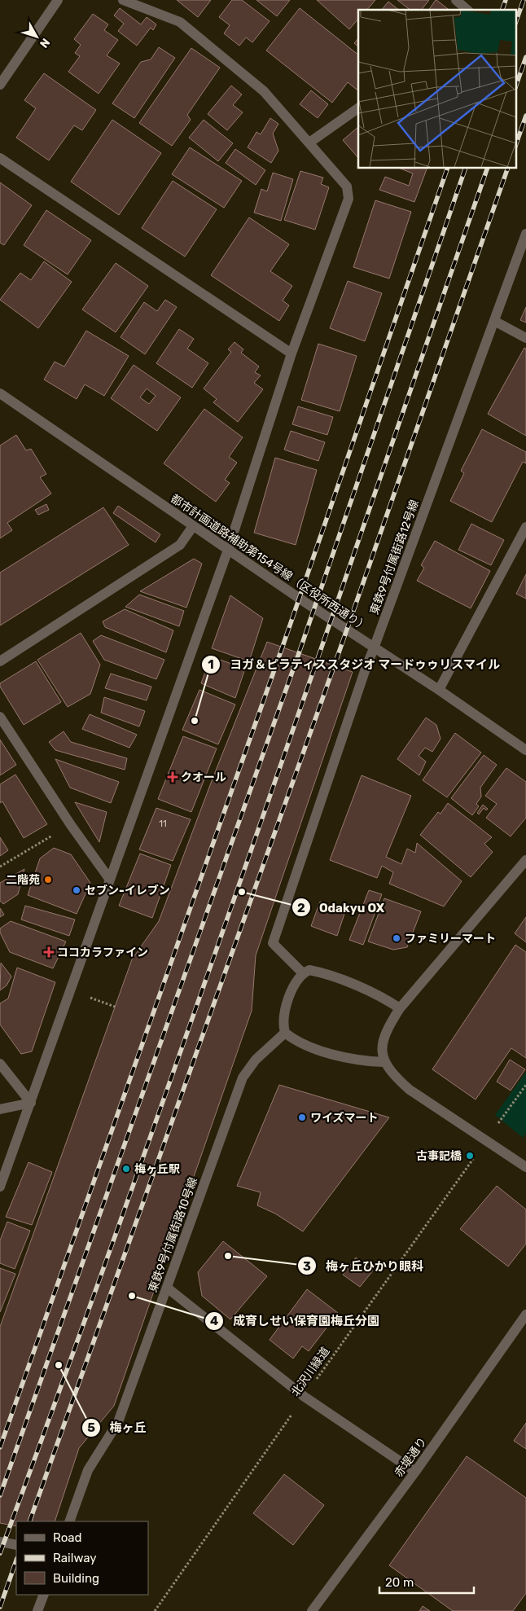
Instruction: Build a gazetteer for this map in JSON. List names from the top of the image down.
{
  "streets": {
    "street": [
      "東鉄9号付属街路12号線",
      "都市計画道路補助第154号線（区役所西通り）",
      "東鉄9号付属街路10号線",
      "赤堤通り"
    ],
    "path": ["北沢川緑道"]
  },
  "crossings": [
    ["東鉄9号付属街路12号線", "都市計画道路補助第154号線（区役所西通り）"]
  ],
  "places": {
    "other": [
      "ヨガ＆ピラティススタジオ マードゥゥリスマイル",
      "二階苑",
      "セブン-イレブン",
      "Odakyu OX",
      "ファミリーマート",
      "ワイズマート",
      "古事記橋",
      "梅ヶ丘駅",
      "梅ヶ丘ひかり眼科",
      "成育しせい保育園梅丘分園",
      "梅ヶ丘"
    ],
    "health": ["クオール", "ココカラファイン"]
  },
  "house_numbers": ["11"],
  "legend": ["Road", "Railway", "Building"],
  "scale_bar": "20 m",
  "north": "bottom right"
}
